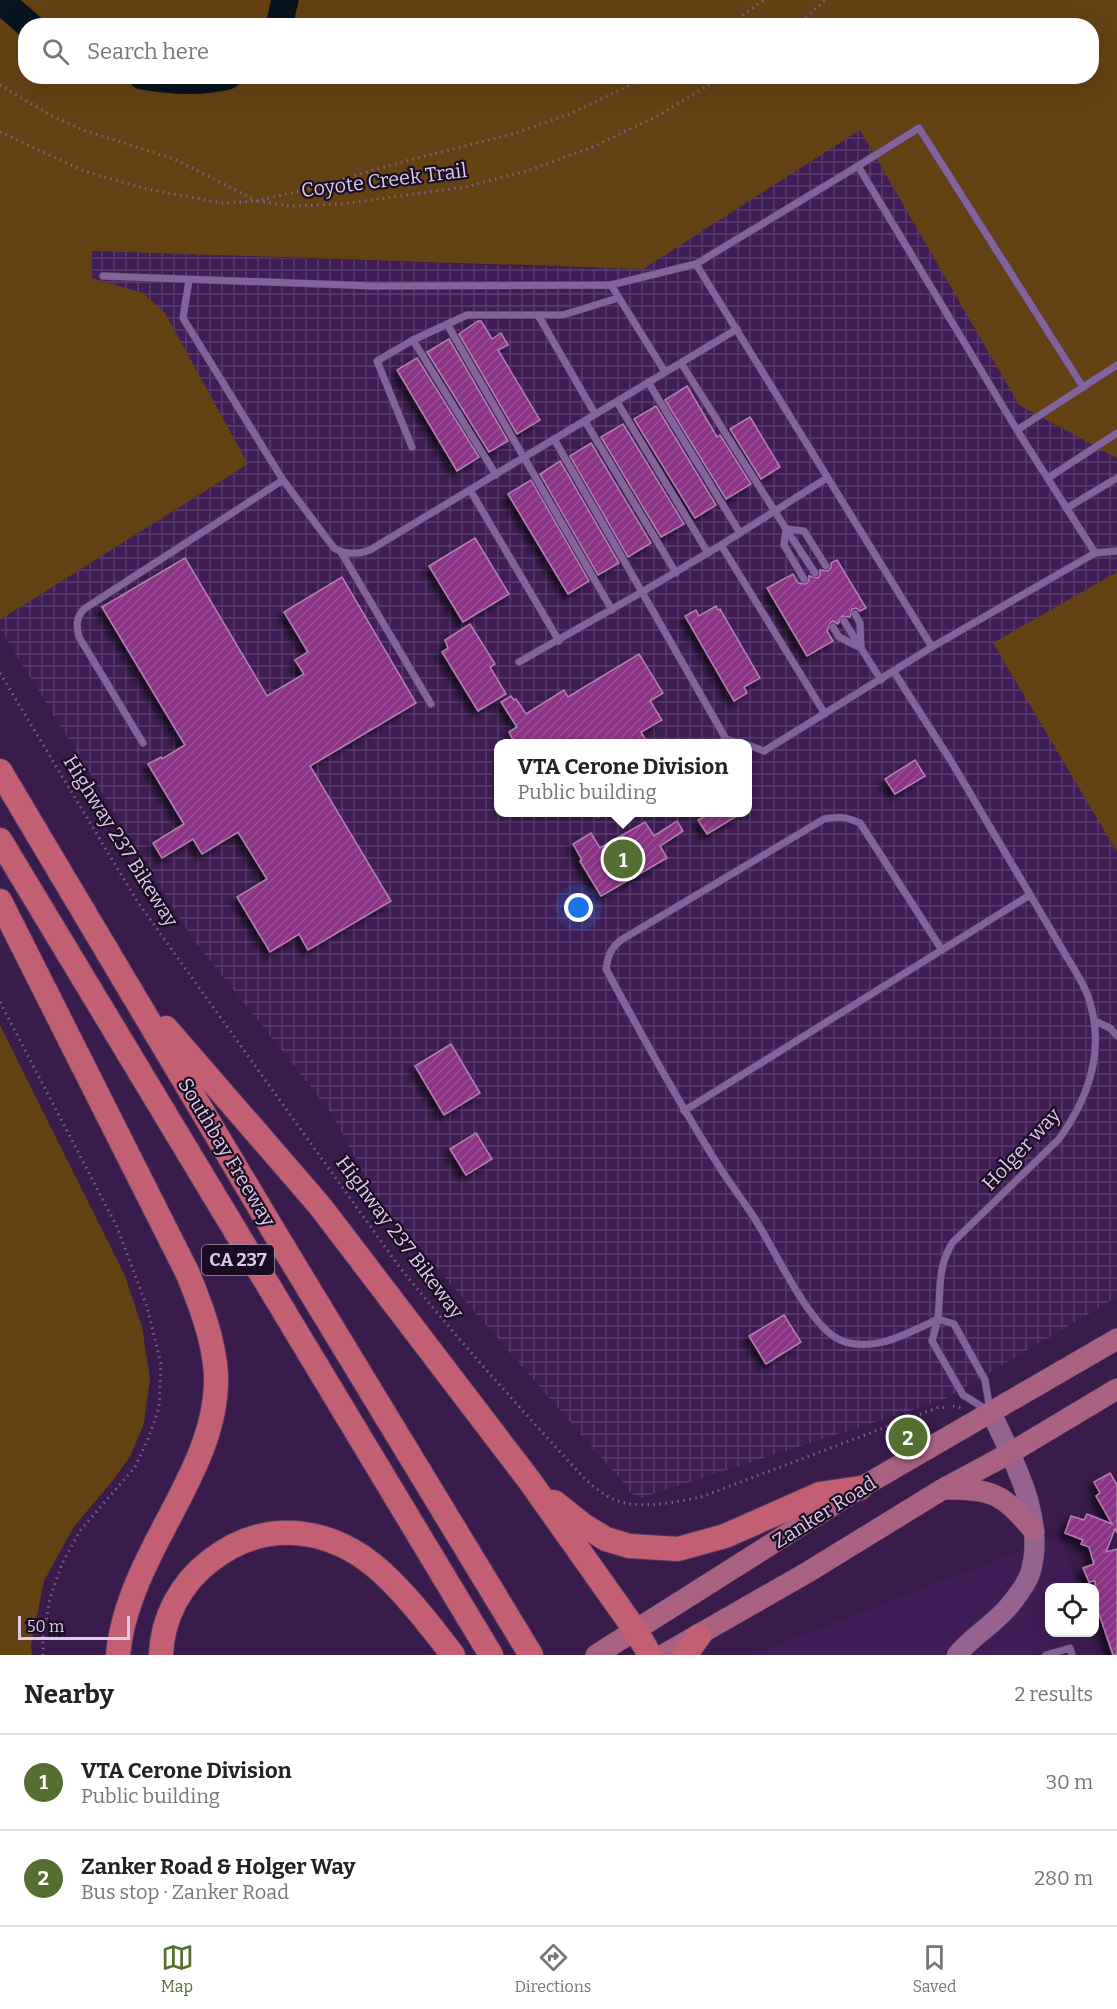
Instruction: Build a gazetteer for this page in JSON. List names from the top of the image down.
{
  "streets": {
    "highway": ["Southbay Freeway", "CA 237"],
    "main road": ["Zanker Road"],
    "lane": ["Holger way"],
    "path": ["Coyote Creek Trail", "Highway 237 Bikeway"]
  },
  "scale_bar": "50 m",
  "page": {
    "search": "Search here",
    "popup": ["VTA Cerone Division", "Public building"],
    "pins": ["1", "2"],
    "scale": "50 m",
    "heading": ["Nearby", "2 results"],
    "list": [
      {
        "mark": "1",
        "name": "VTA Cerone Division",
        "note": "Public building",
        "value": "30 m"
      },
      {
        "mark": "2",
        "name": "Zanker Road & Holger Way",
        "note": "Bus stop · Zanker Road",
        "value": "280 m"
      }
    ],
    "nav": ["Map", "Directions", "Saved"]
  }
}
